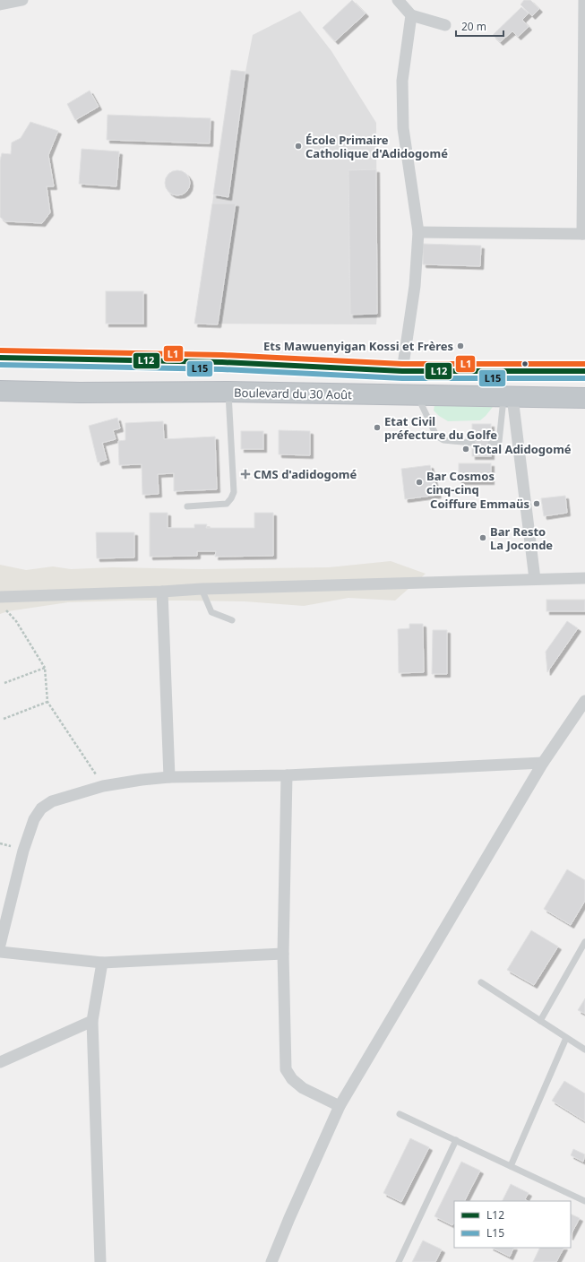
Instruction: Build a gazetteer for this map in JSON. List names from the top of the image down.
{
  "streets": {
    "highway": ["Boulevard du 30 Août"]
  },
  "places": {
    "other": [
      "École Primaire Catholique d'Adidogomé",
      "Ets Mawuenyigan Kossi et Frères",
      "Etat Civil préfecture du Golfe",
      "Total Adidogomé",
      "Bar Cosmos cinq-cinq",
      "Coiffure Emmaüs",
      "Bar Resto La Joconde"
    ],
    "health": ["CMS d'adidogomé"]
  },
  "lines": ["transit line L1", "transit line L12", "transit line L15"],
  "legend": ["L12", "L15"],
  "scale_bar": "20 m"
}
